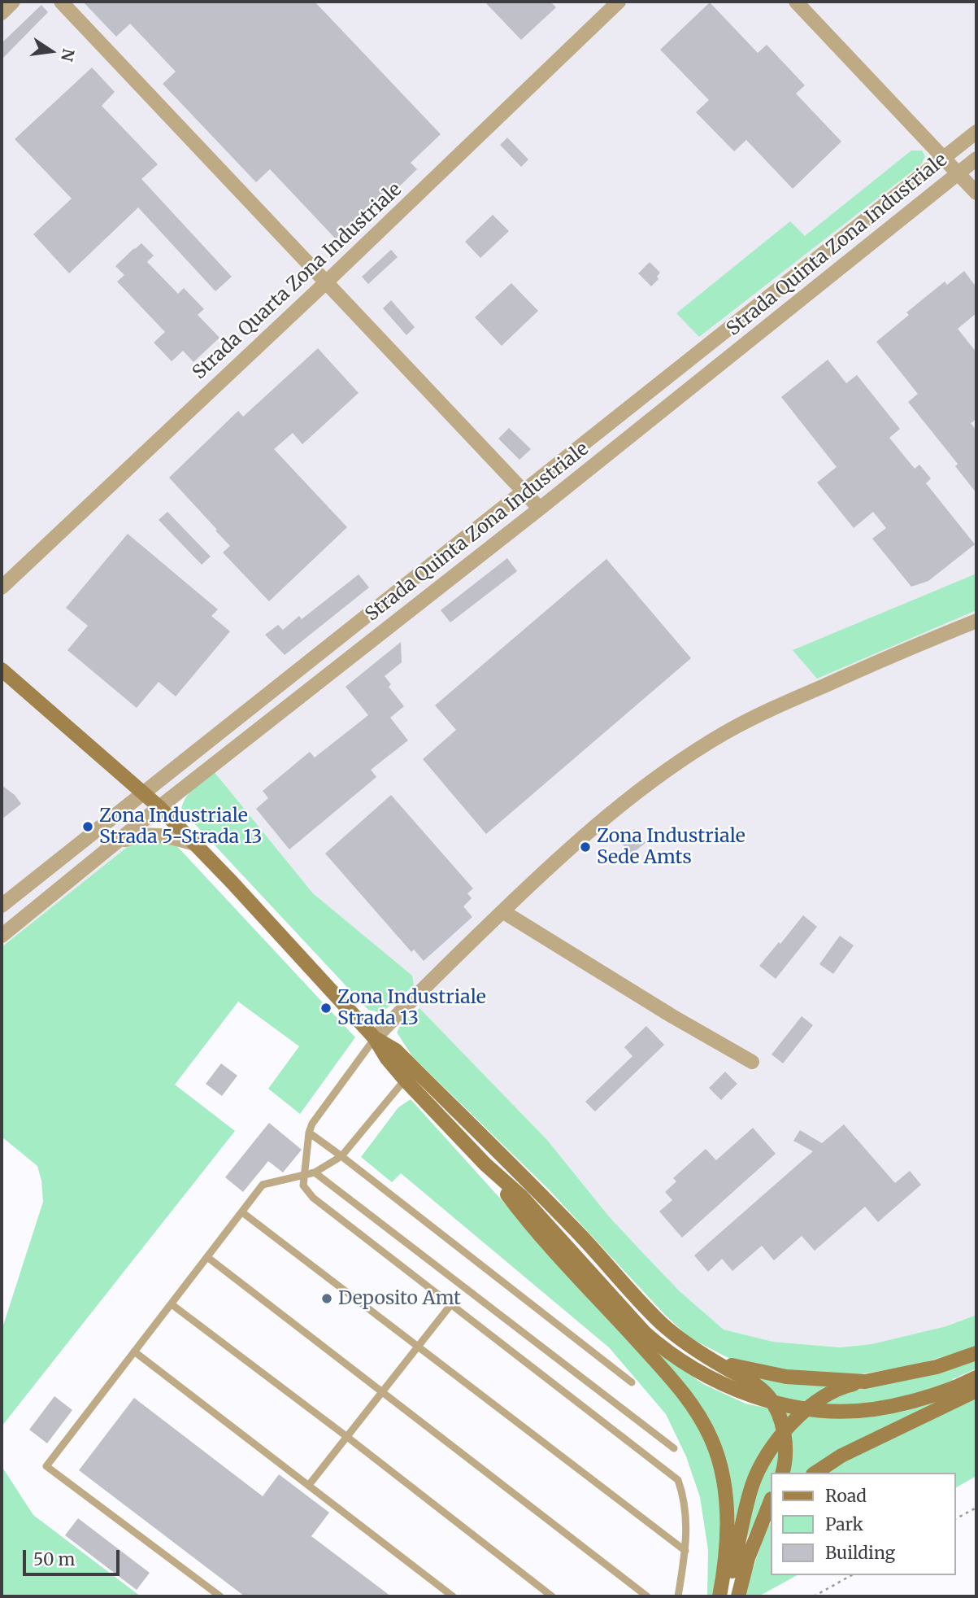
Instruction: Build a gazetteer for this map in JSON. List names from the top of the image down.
{
  "streets": {
    "street": ["Strada Quinta Zona Industriale", "Strada Quarta Zona Industriale"]
  },
  "places": [
    "Zona Industriale Strada 5-Strada 13",
    "Zona Industriale Sede Amts",
    "Zona Industriale Strada 13",
    "Deposito Amt"
  ],
  "legend": ["Road", "Park", "Building"],
  "scale_bar": "50 m",
  "north": "right"
}
